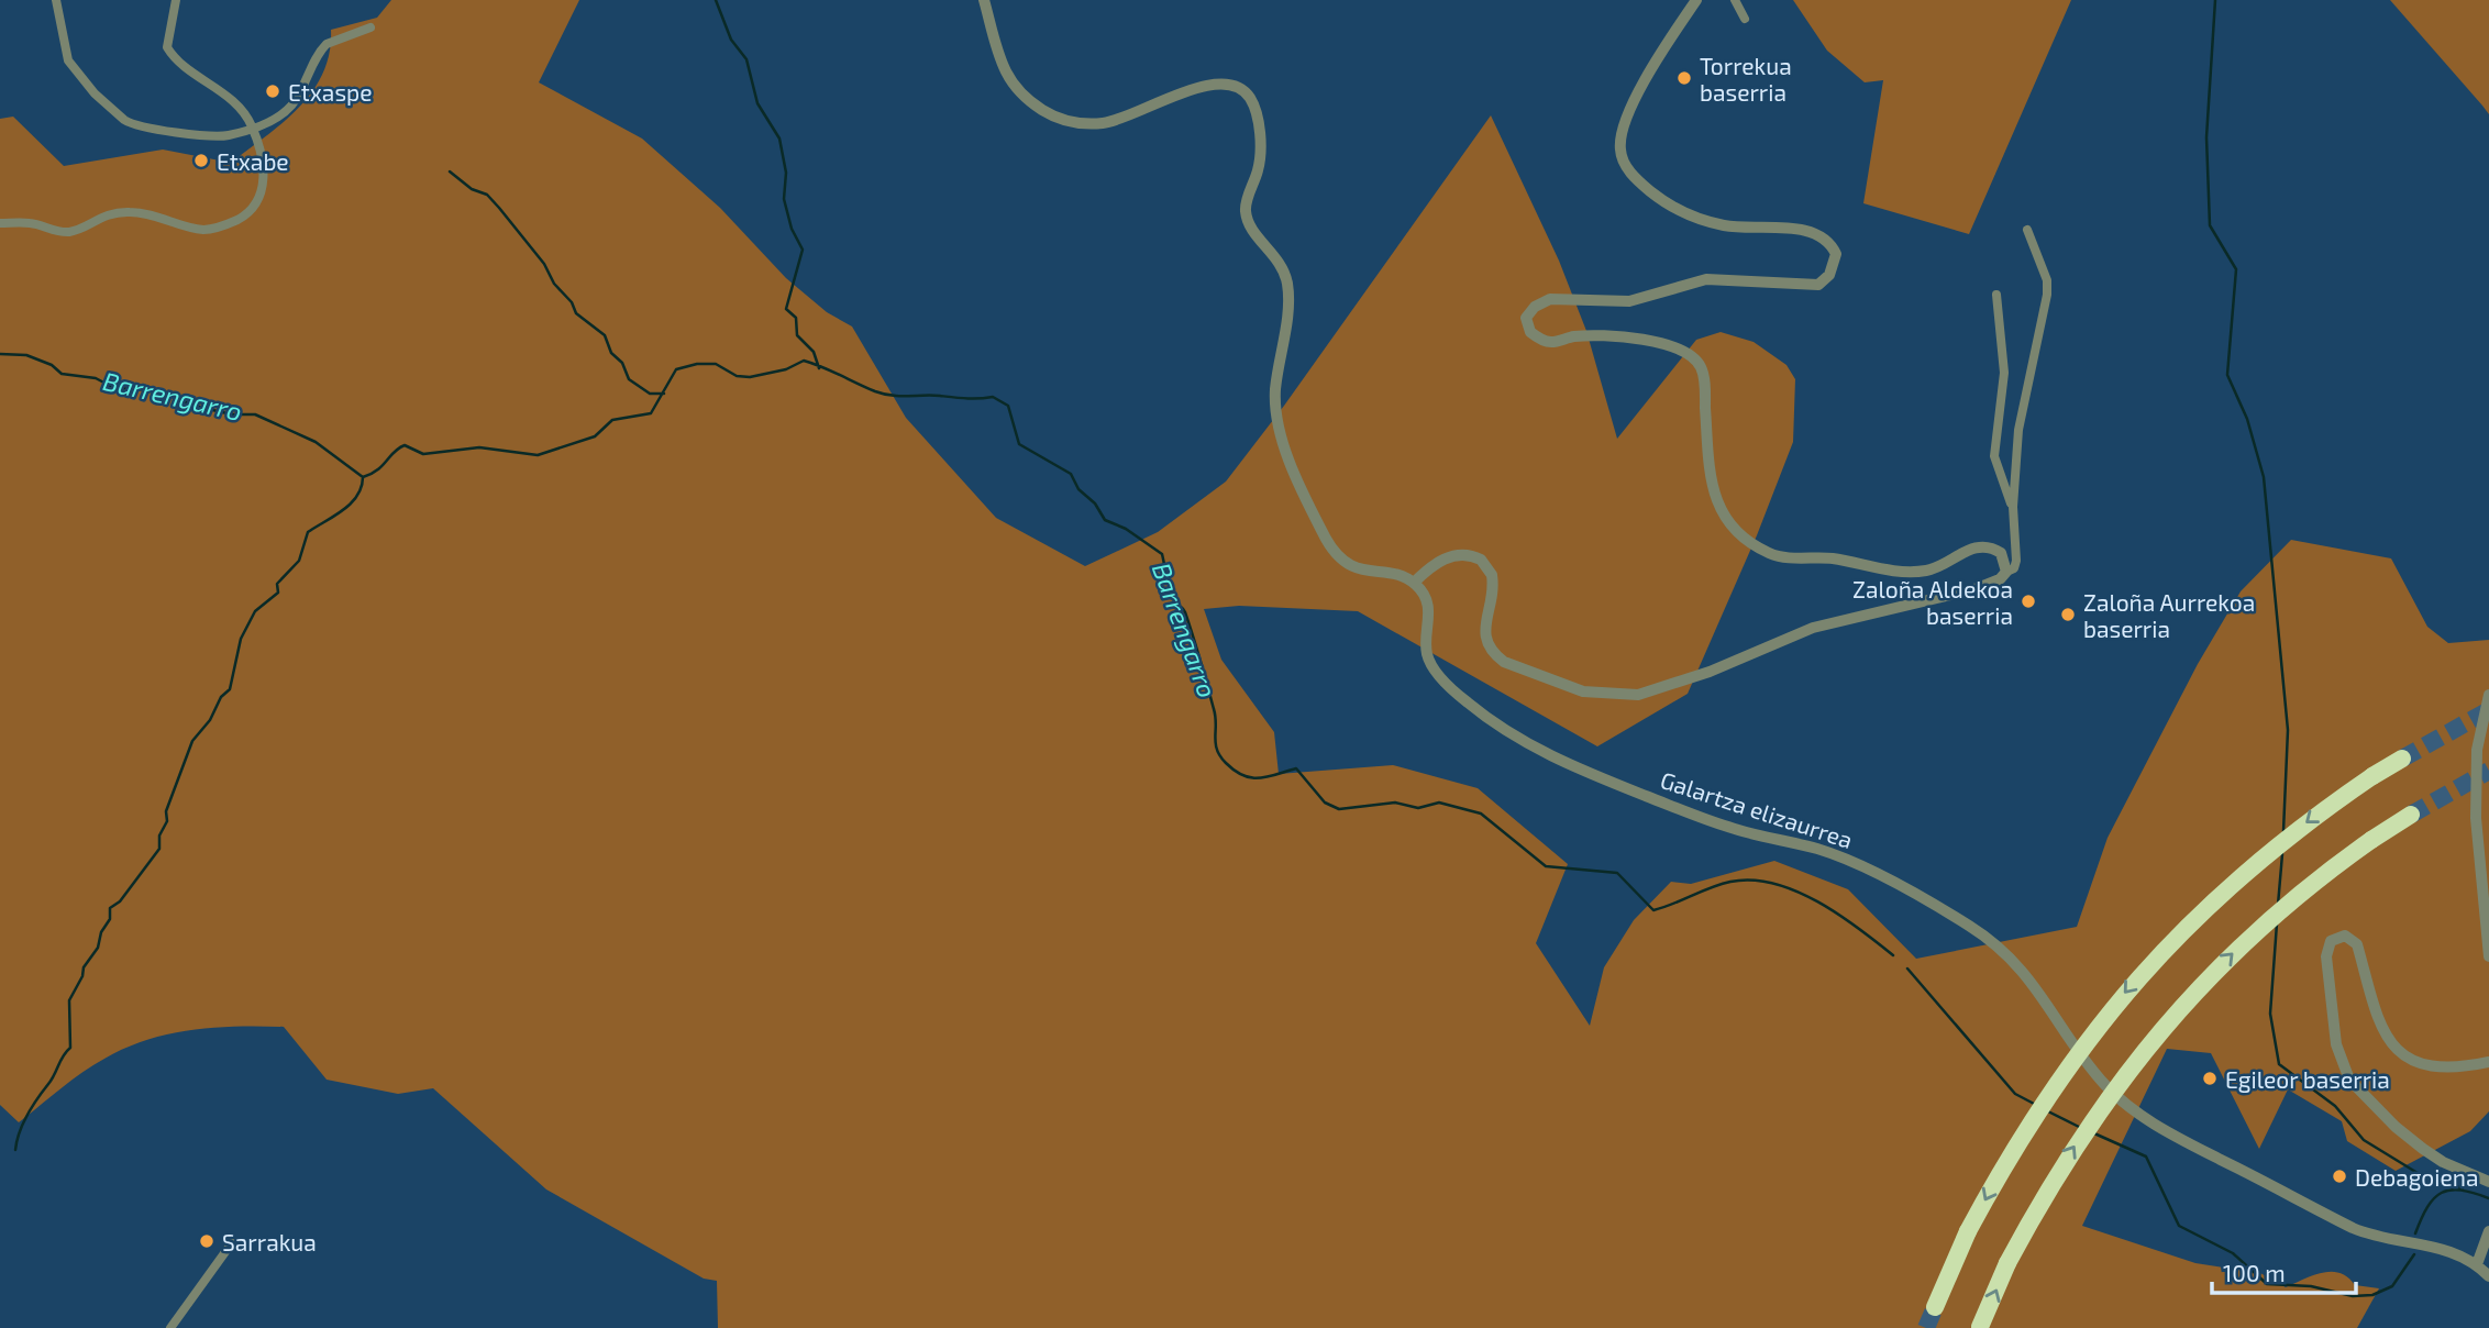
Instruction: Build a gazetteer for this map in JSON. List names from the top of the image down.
{
  "streets": {
    "street": ["Galartza elizaurrea"]
  },
  "water": ["Barrengarro"],
  "places": [
    "Torrekua baserria",
    "Etxaspe",
    "Etxabe",
    "Zaloña Aldekoa baserria",
    "Zaloña Aurrekoa baserria",
    "Egileor baserria",
    "Debagoiena",
    "Sarrakua"
  ],
  "scale_bar": "100 m"
}
